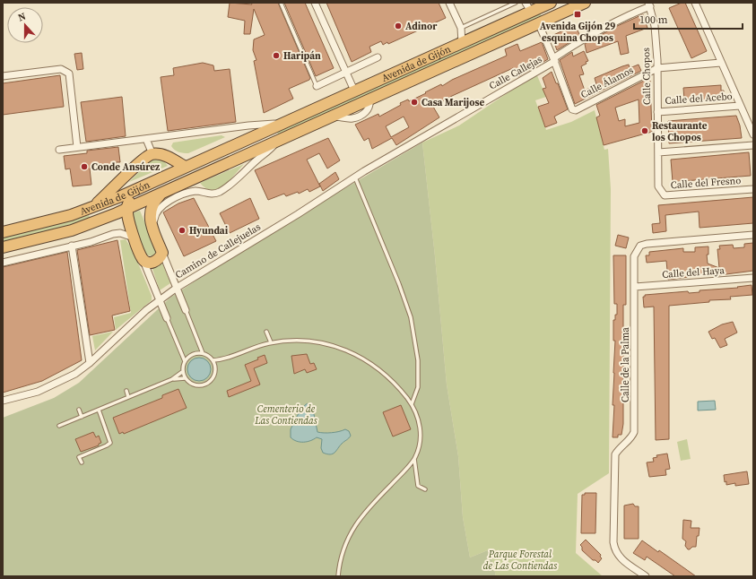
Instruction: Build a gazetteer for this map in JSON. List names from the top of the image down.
{
  "streets": {
    "highway": ["Avenida de Gijón"],
    "street": [
      "Calle Callejas",
      "Calle Chopos",
      "Calle Álamos",
      "Calle del Acebo",
      "Calle del Fresno",
      "Camino de Callejuelas",
      "Calle del Haya",
      "Calle de la Palma"
    ]
  },
  "crossings": [
    ["Avenida de Gijón", "Calle Álamos"],
    ["Calle Callejas", "Calle Chopos"],
    ["Calle Callejas", "Calle Álamos"],
    ["Calle Callejas", "Camino de Callejuelas"],
    ["Calle Chopos", "Calle Álamos"],
    ["Calle Chopos", "Calle del Acebo"],
    ["Calle Chopos", "Calle del Fresno"],
    ["Calle del Haya", "Calle de la Palma"]
  ],
  "parks": ["Cementerio de Las Contiendas", "Parque Forestal de Las Contiendas"],
  "places": {
    "transit": ["Avenida Gijón 29 esquina Chopos"],
    "other": [
      "Adinor",
      "Haripán",
      "Casa Marijose",
      "Restaurante los Chopos",
      "Conde Ansúrez",
      "Hyundai"
    ]
  },
  "scale_bar": "100 m",
  "north": "top"
}
